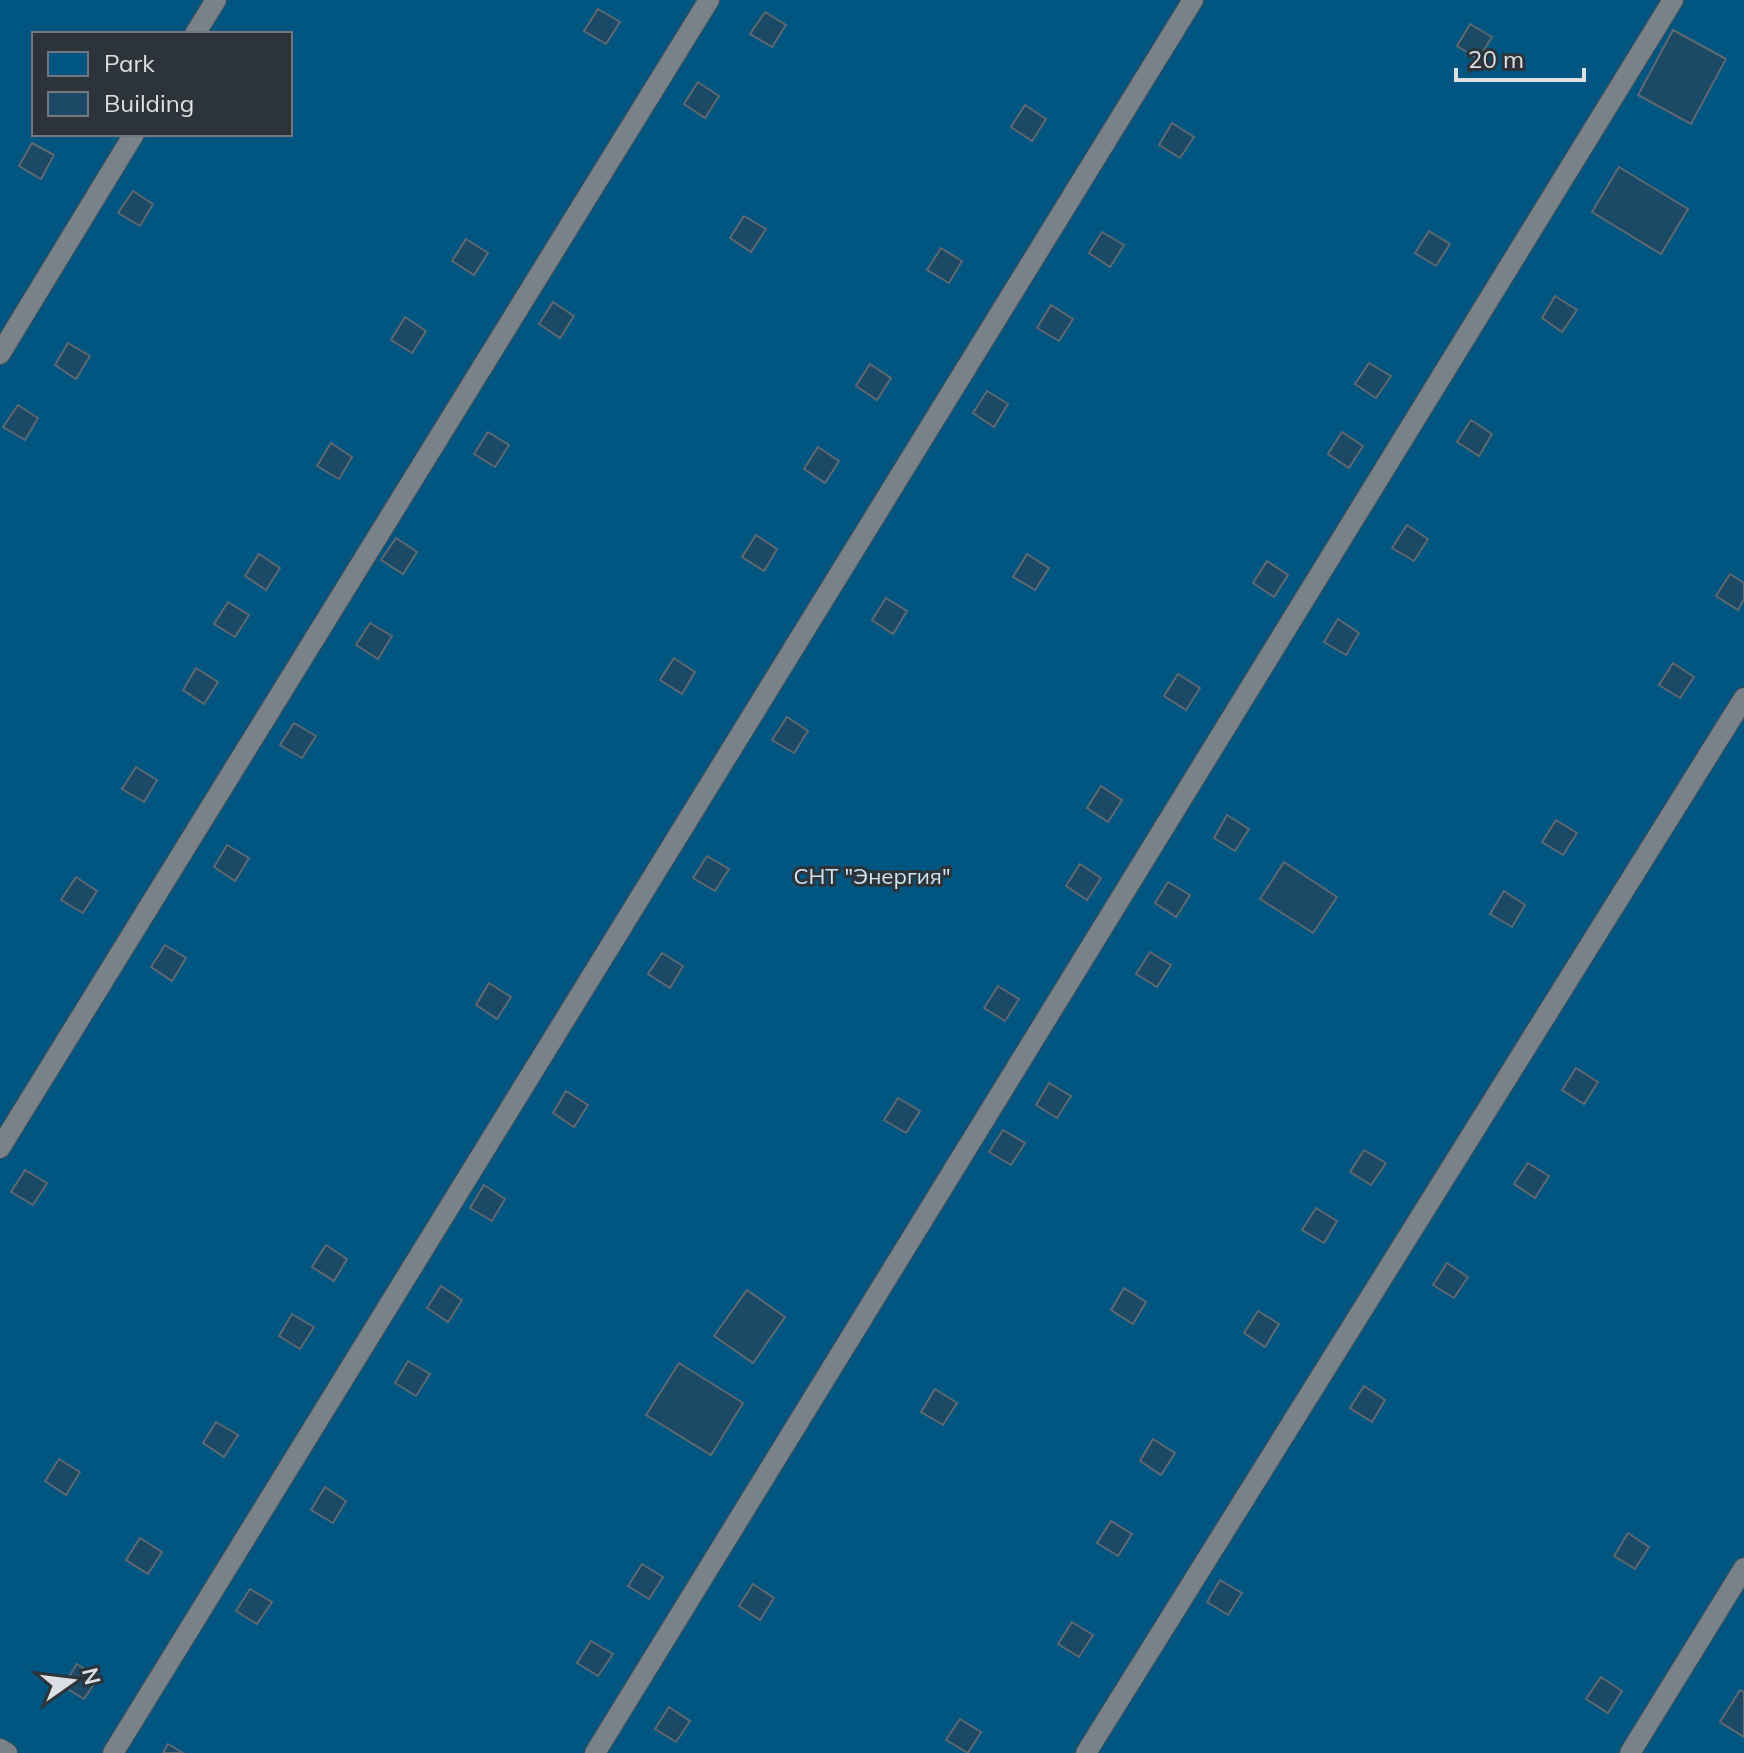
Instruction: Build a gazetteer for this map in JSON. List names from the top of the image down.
{
  "parks": ["СНТ \"Энергия\""],
  "legend": ["Park", "Building"],
  "scale_bar": "20 m",
  "north": "right"
}
